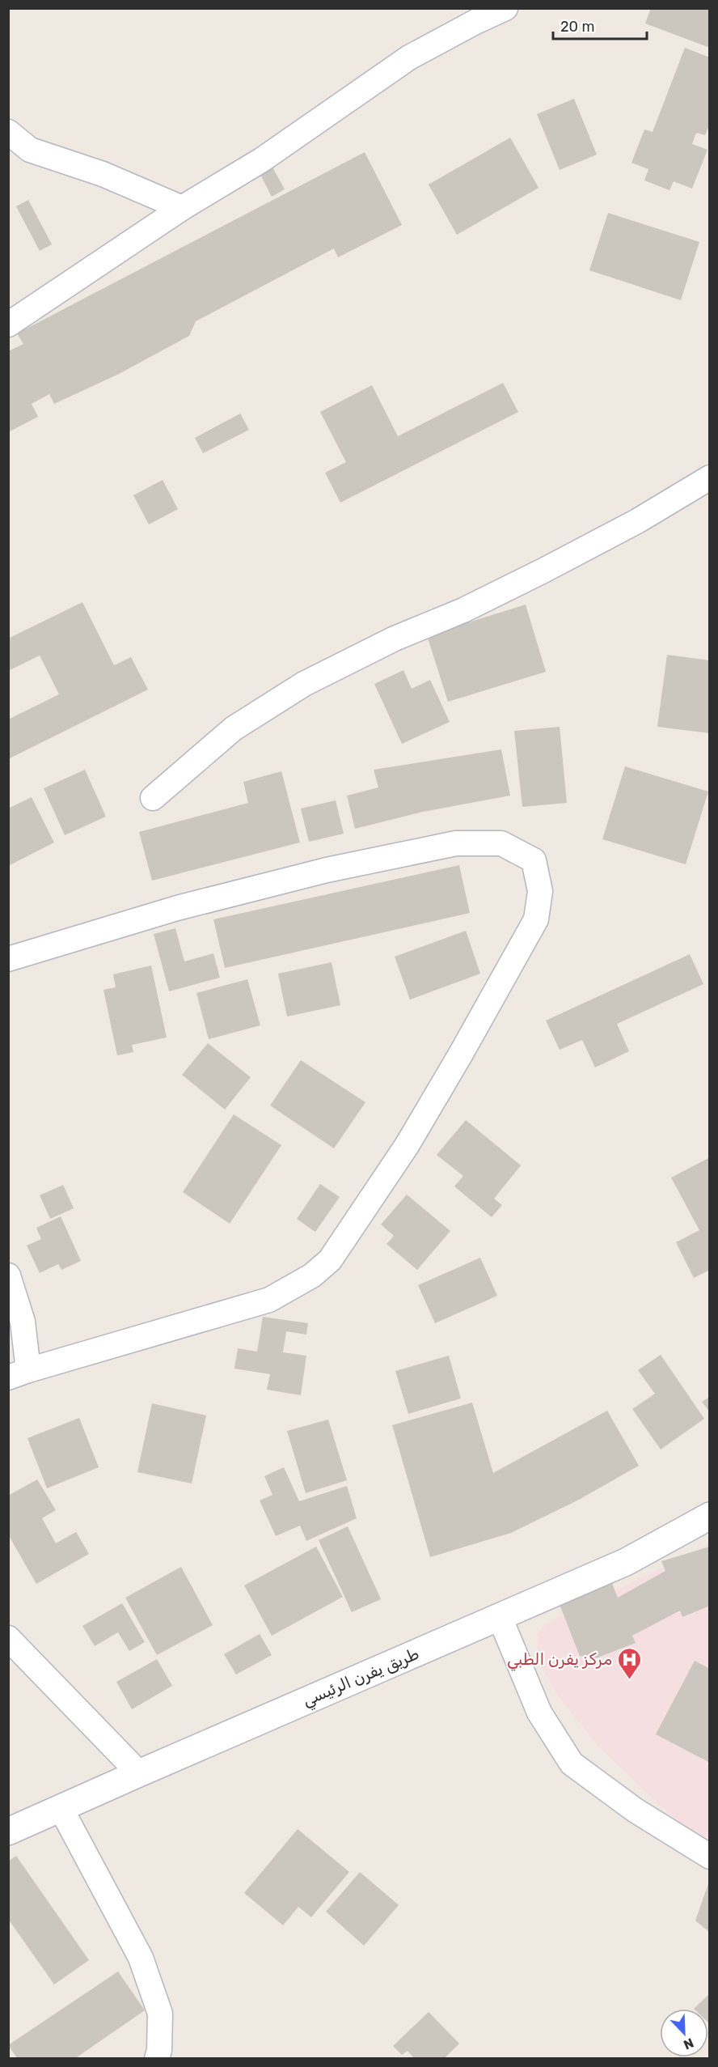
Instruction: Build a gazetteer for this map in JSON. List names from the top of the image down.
{
  "streets": {
    "main road": ["طريق يفرن الرئيسي"]
  },
  "places": {
    "hospital": ["مركز يفرن الطبي"]
  },
  "scale_bar": "20 m",
  "north": "bottom right"
}
